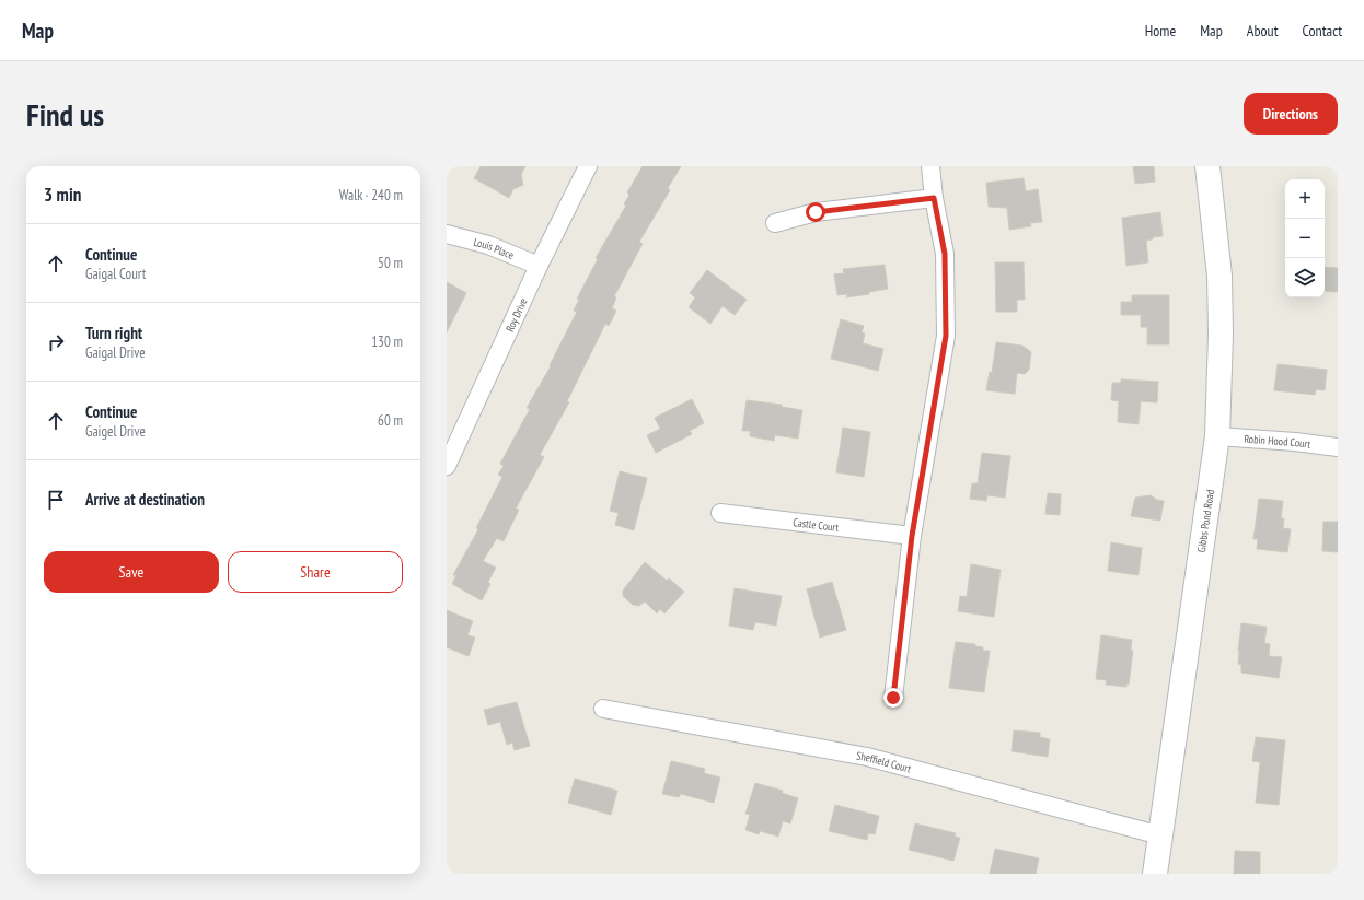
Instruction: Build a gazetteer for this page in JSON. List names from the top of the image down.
{
  "streets": {
    "street": [
      "Louis Place",
      "Roy Drive",
      "Robin Hood Court",
      "Gibbs Pond Road",
      "Castle Court",
      "Sheffield Court"
    ]
  },
  "crossings": [
    ["Louis Place", "Roy Drive"],
    ["Robin Hood Court", "Gibbs Pond Road"],
    ["Gibbs Pond Road", "Sheffield Court"]
  ],
  "page": {
    "header": "Map",
    "nav": [
      "Home",
      "Map",
      "About",
      "Contact"
    ],
    "buttons": [
      "Directions",
      ["Save", "Share"]
    ],
    "title": "Find us",
    "heading": ["3 min", "Walk · 240 m"],
    "map_buttons": ["+", "−"],
    "list": [
      ["Continue", "Gaigal Court", "50 m"],
      ["Turn right", "Gaigal Drive", "130 m"],
      ["Continue", "Gaigel Drive", "60 m"],
      "Arrive at destination"
    ]
  }
}
